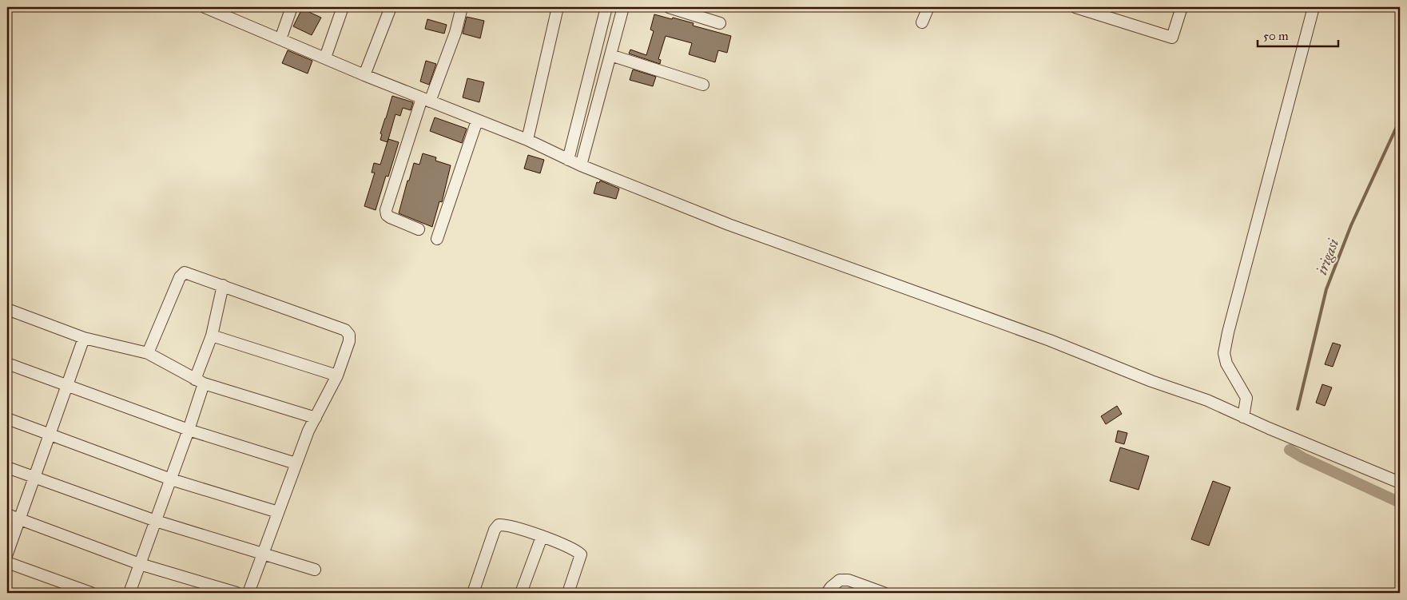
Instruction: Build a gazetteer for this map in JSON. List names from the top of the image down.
{
  "water": ["irigasi"],
  "scale_bar": "50 m"
}
